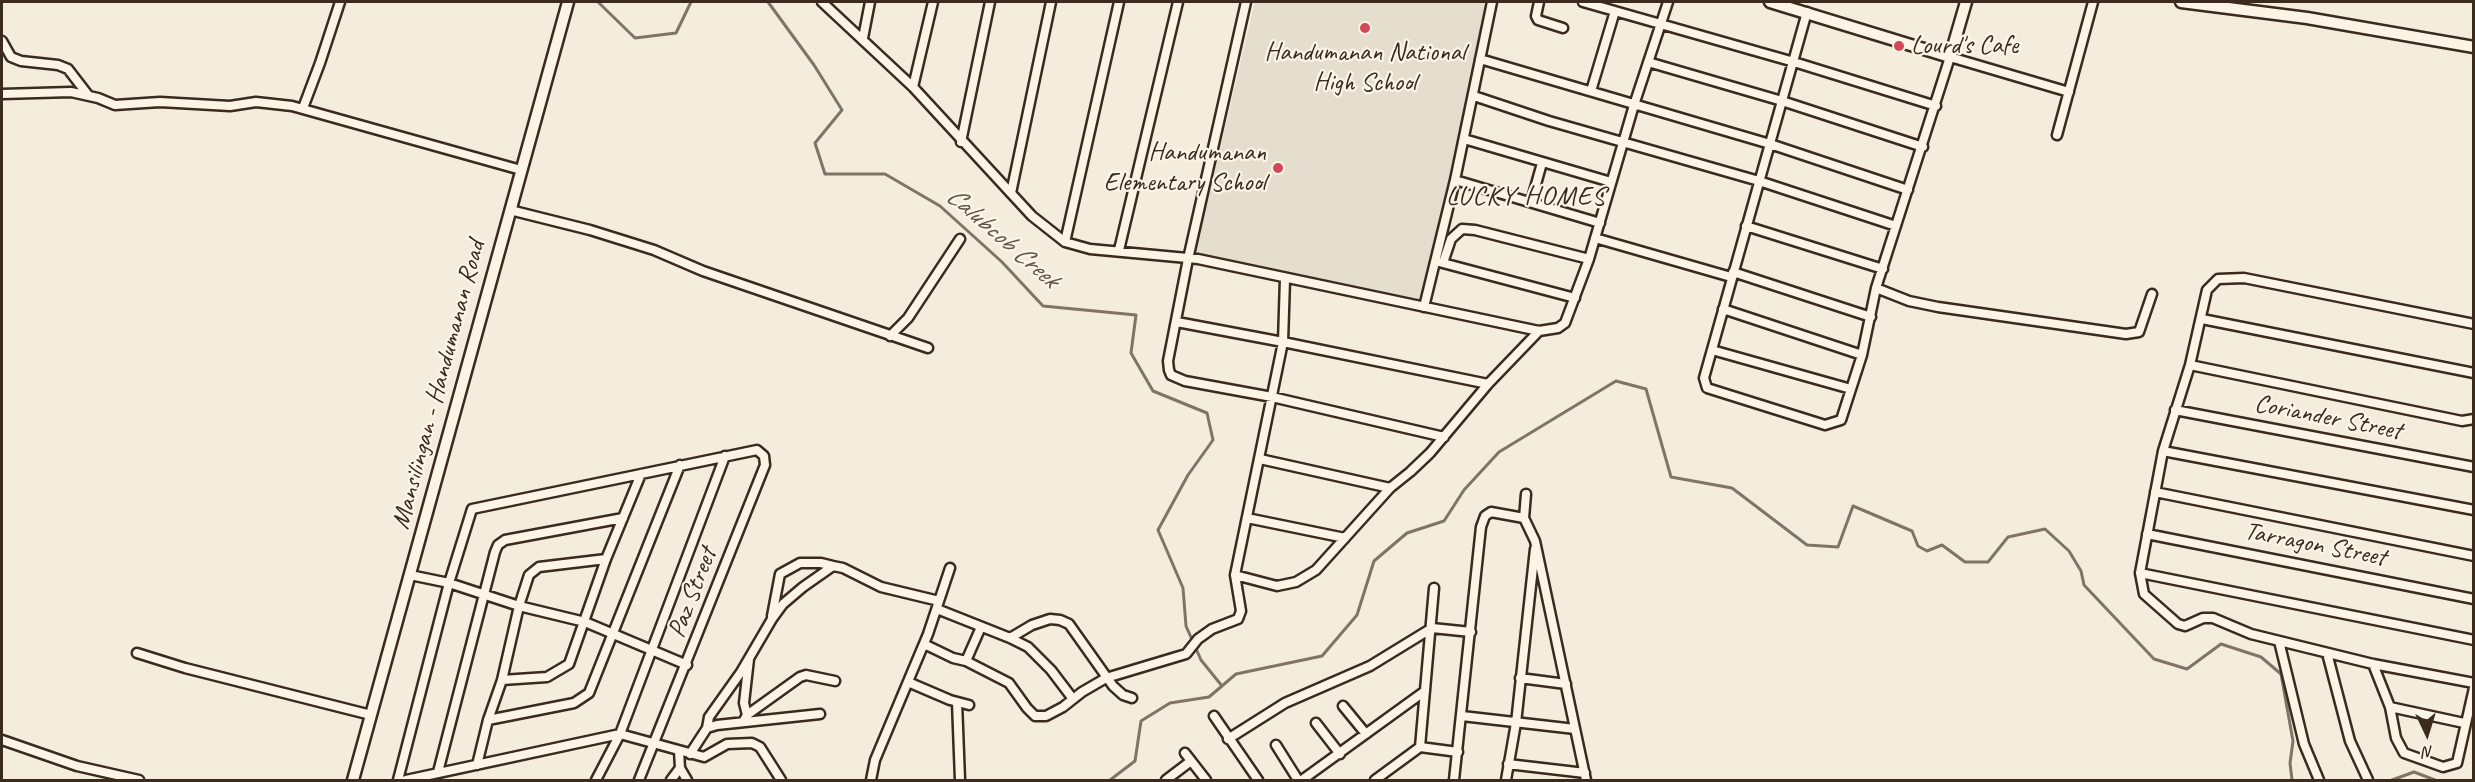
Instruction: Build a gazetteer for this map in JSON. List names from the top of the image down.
{
  "streets": {
    "street": [
      "Mansilingan - Handumanan Road",
      "Coriander Street",
      "Tarragon Street",
      "Paz Street"
    ]
  },
  "districts": ["LUCKY HOMES"],
  "water": ["Calubcob Creek"],
  "places": ["Handumanan National High School", "Lourd's Cafe", "Handumanan Elementary School"],
  "north": "bottom"
}
